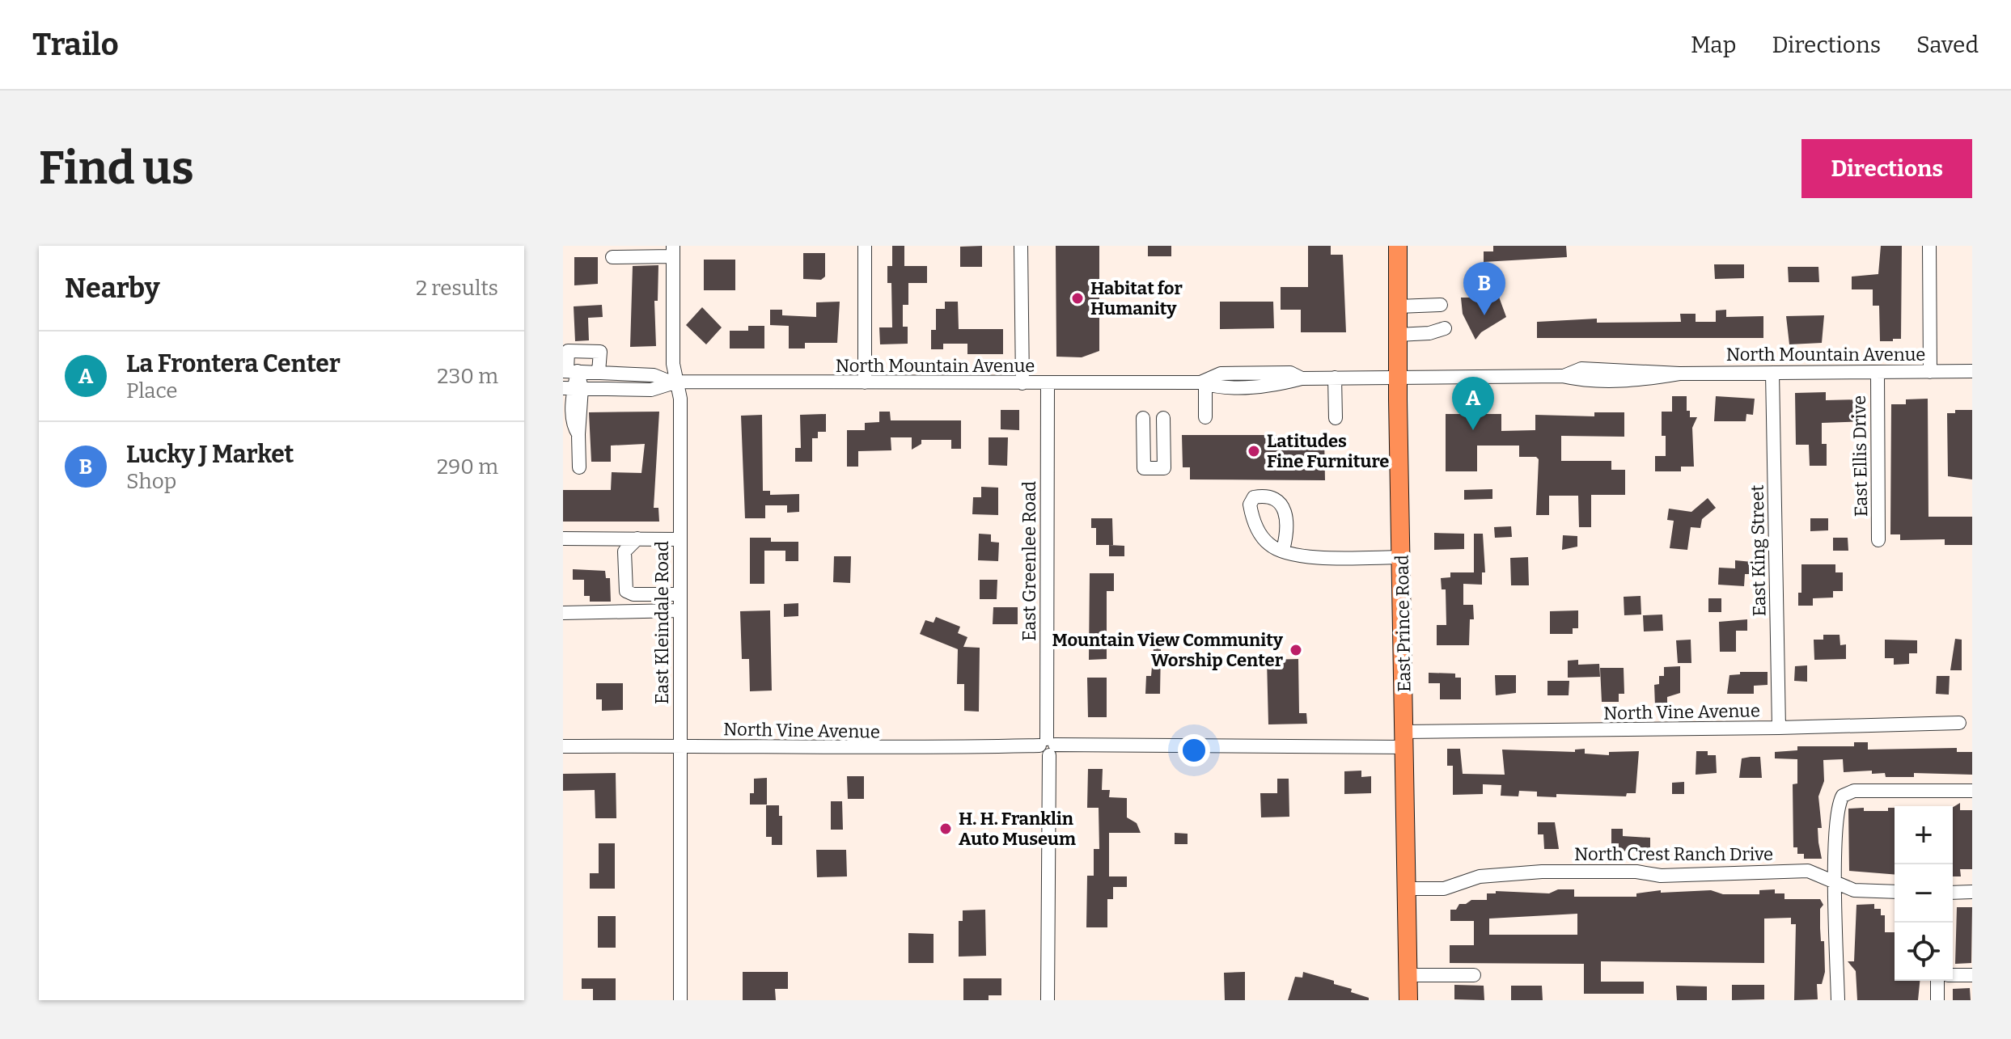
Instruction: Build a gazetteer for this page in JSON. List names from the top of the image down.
{
  "streets": {
    "main road": ["East Prince Road"],
    "street": [
      "North Mountain Avenue",
      "East Ellis Drive",
      "East King Street",
      "East Greenlee Road",
      "East Kleindale Road",
      "North Vine Avenue",
      "North Crest Ranch Drive"
    ]
  },
  "crossings": [
    ["North Mountain Avenue", "East Ellis Drive"],
    ["North Mountain Avenue", "East King Street"],
    ["North Mountain Avenue", "East Greenlee Road"],
    ["North Mountain Avenue", "East Kleindale Road"],
    ["North Mountain Avenue", "East Prince Road"],
    ["East King Street", "North Vine Avenue"],
    ["East Greenlee Road", "North Vine Avenue"],
    ["East Kleindale Road", "North Vine Avenue"],
    ["East Prince Road", "North Vine Avenue"],
    ["East Prince Road", "North Crest Ranch Drive"]
  ],
  "places": [
    "Habitat for Humanity",
    "Latitudes Fine Furniture",
    "Mountain View Community Worship Center",
    "H. H. Franklin Auto Museum"
  ],
  "page": {
    "header": "Trailo",
    "nav": ["Map", "Directions", "Saved"],
    "buttons": "Directions",
    "title": "Find us",
    "heading": ["Nearby", "2 results"],
    "pins": ["B", "A"],
    "list": [
      {
        "mark": "A",
        "name": "La Frontera Center",
        "note": "Place",
        "value": "230 m"
      },
      {
        "mark": "B",
        "name": "Lucky J Market",
        "note": "Shop",
        "value": "290 m"
      }
    ],
    "map_buttons": ["+", "−"]
  }
}
